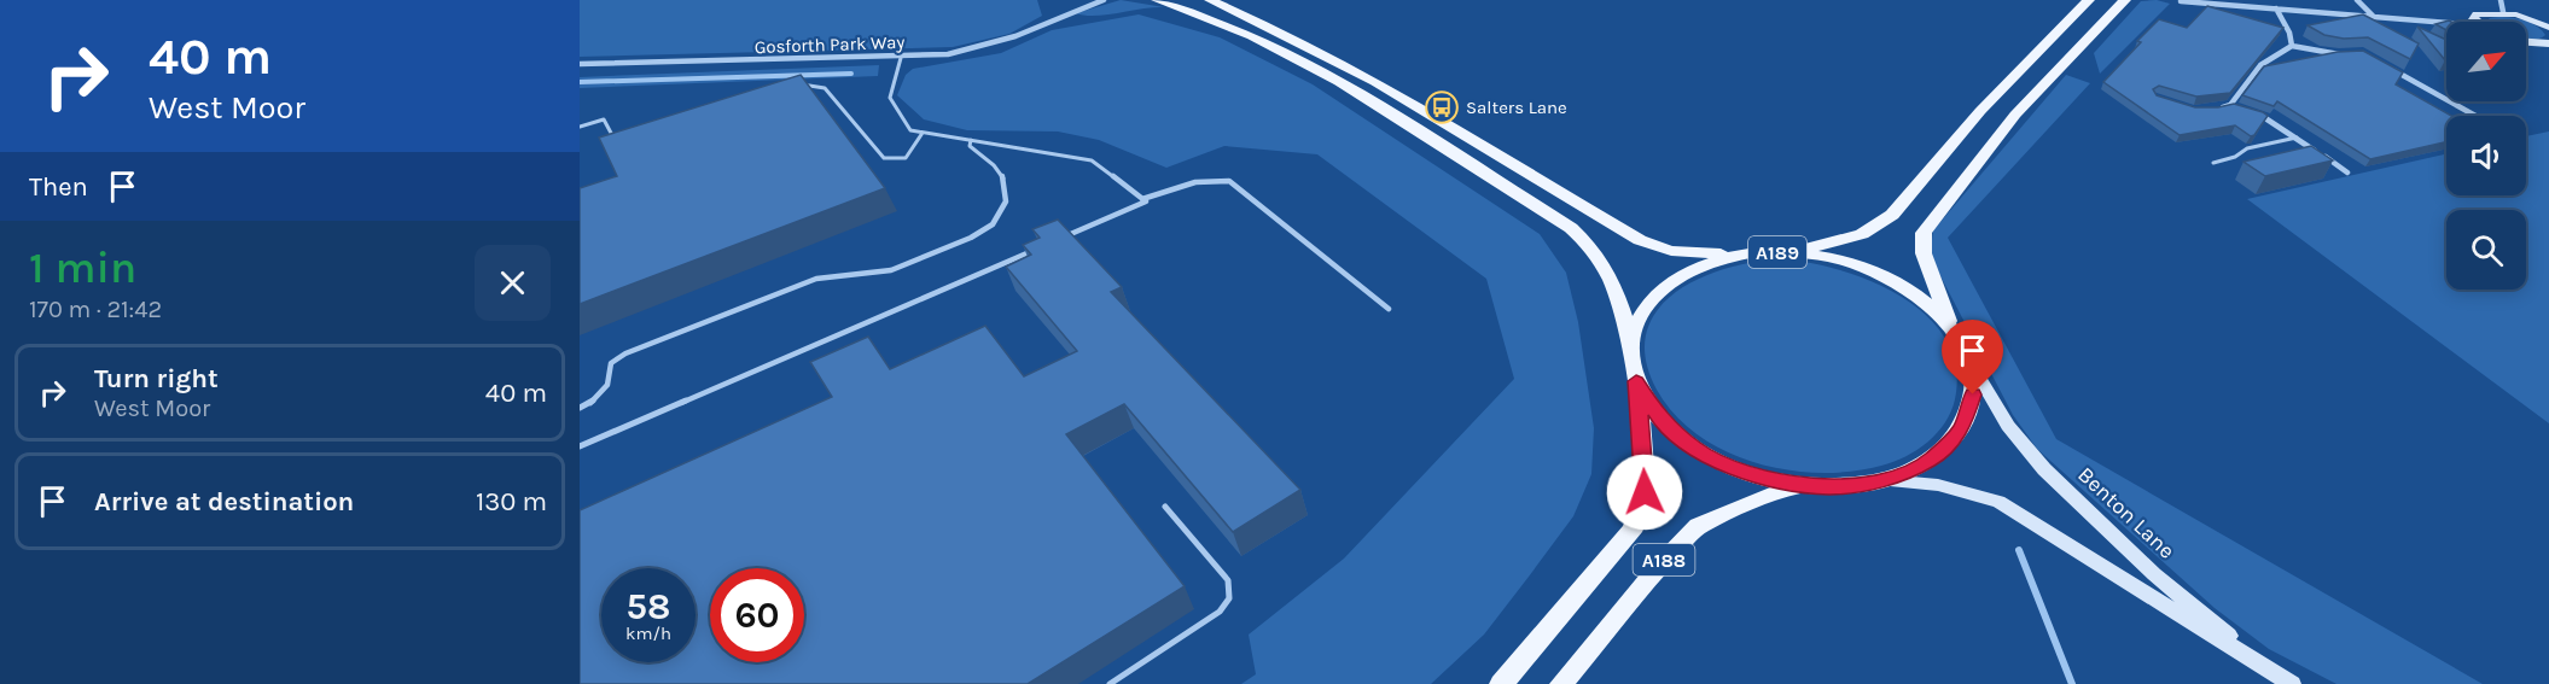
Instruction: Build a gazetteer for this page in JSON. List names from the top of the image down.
{
  "streets": {
    "main road": ["A189", "Benton Lane", "A188"],
    "street": ["Gosforth Park Way"]
  },
  "crossings": [
    ["A189", "Benton Lane"],
    ["A189", "A188"]
  ],
  "places": {
    "bus stop": ["Salters Lane"]
  },
  "north": "top right",
  "page": {
    "turn": ["40 m", "West Moor"],
    "then": "Then",
    "heading": ["1 min", "170 m · 21:42"],
    "list": [
      {
        "name": "Turn right",
        "note": "West Moor",
        "value": "40 m"
      },
      {
        "name": "Arrive at destination",
        "value": "130 m"
      }
    ],
    "speed": "58 km/h",
    "limit": "60"
  }
}
